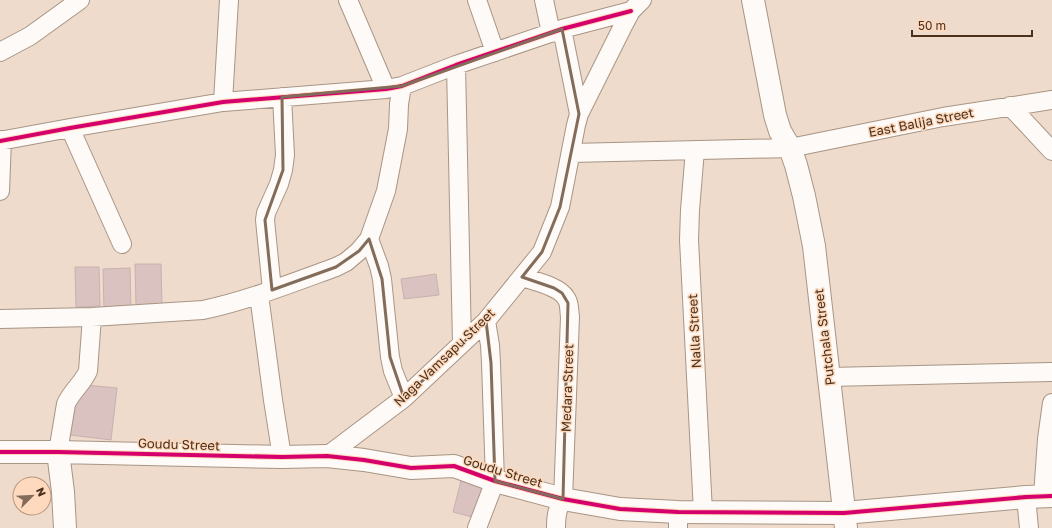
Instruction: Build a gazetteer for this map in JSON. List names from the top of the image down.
{
  "streets": {
    "street": [
      "East Balija Street",
      "Nalla Street",
      "Putchala Street",
      "Naga Vamsapu Street",
      "Medara Street",
      "Goudu Street"
    ]
  },
  "crossings": [
    ["East Balija Street", "Nalla Street"],
    ["East Balija Street", "Putchala Street"],
    ["East Balija Street", "Naga Vamsapu Street"],
    ["Nalla Street", "Goudu Street"],
    ["Putchala Street", "Goudu Street"],
    ["Naga Vamsapu Street", "Medara Street"],
    ["Naga Vamsapu Street", "Goudu Street"],
    ["Medara Street", "Goudu Street"]
  ],
  "scale_bar": "50 m",
  "north": "top right"
}
